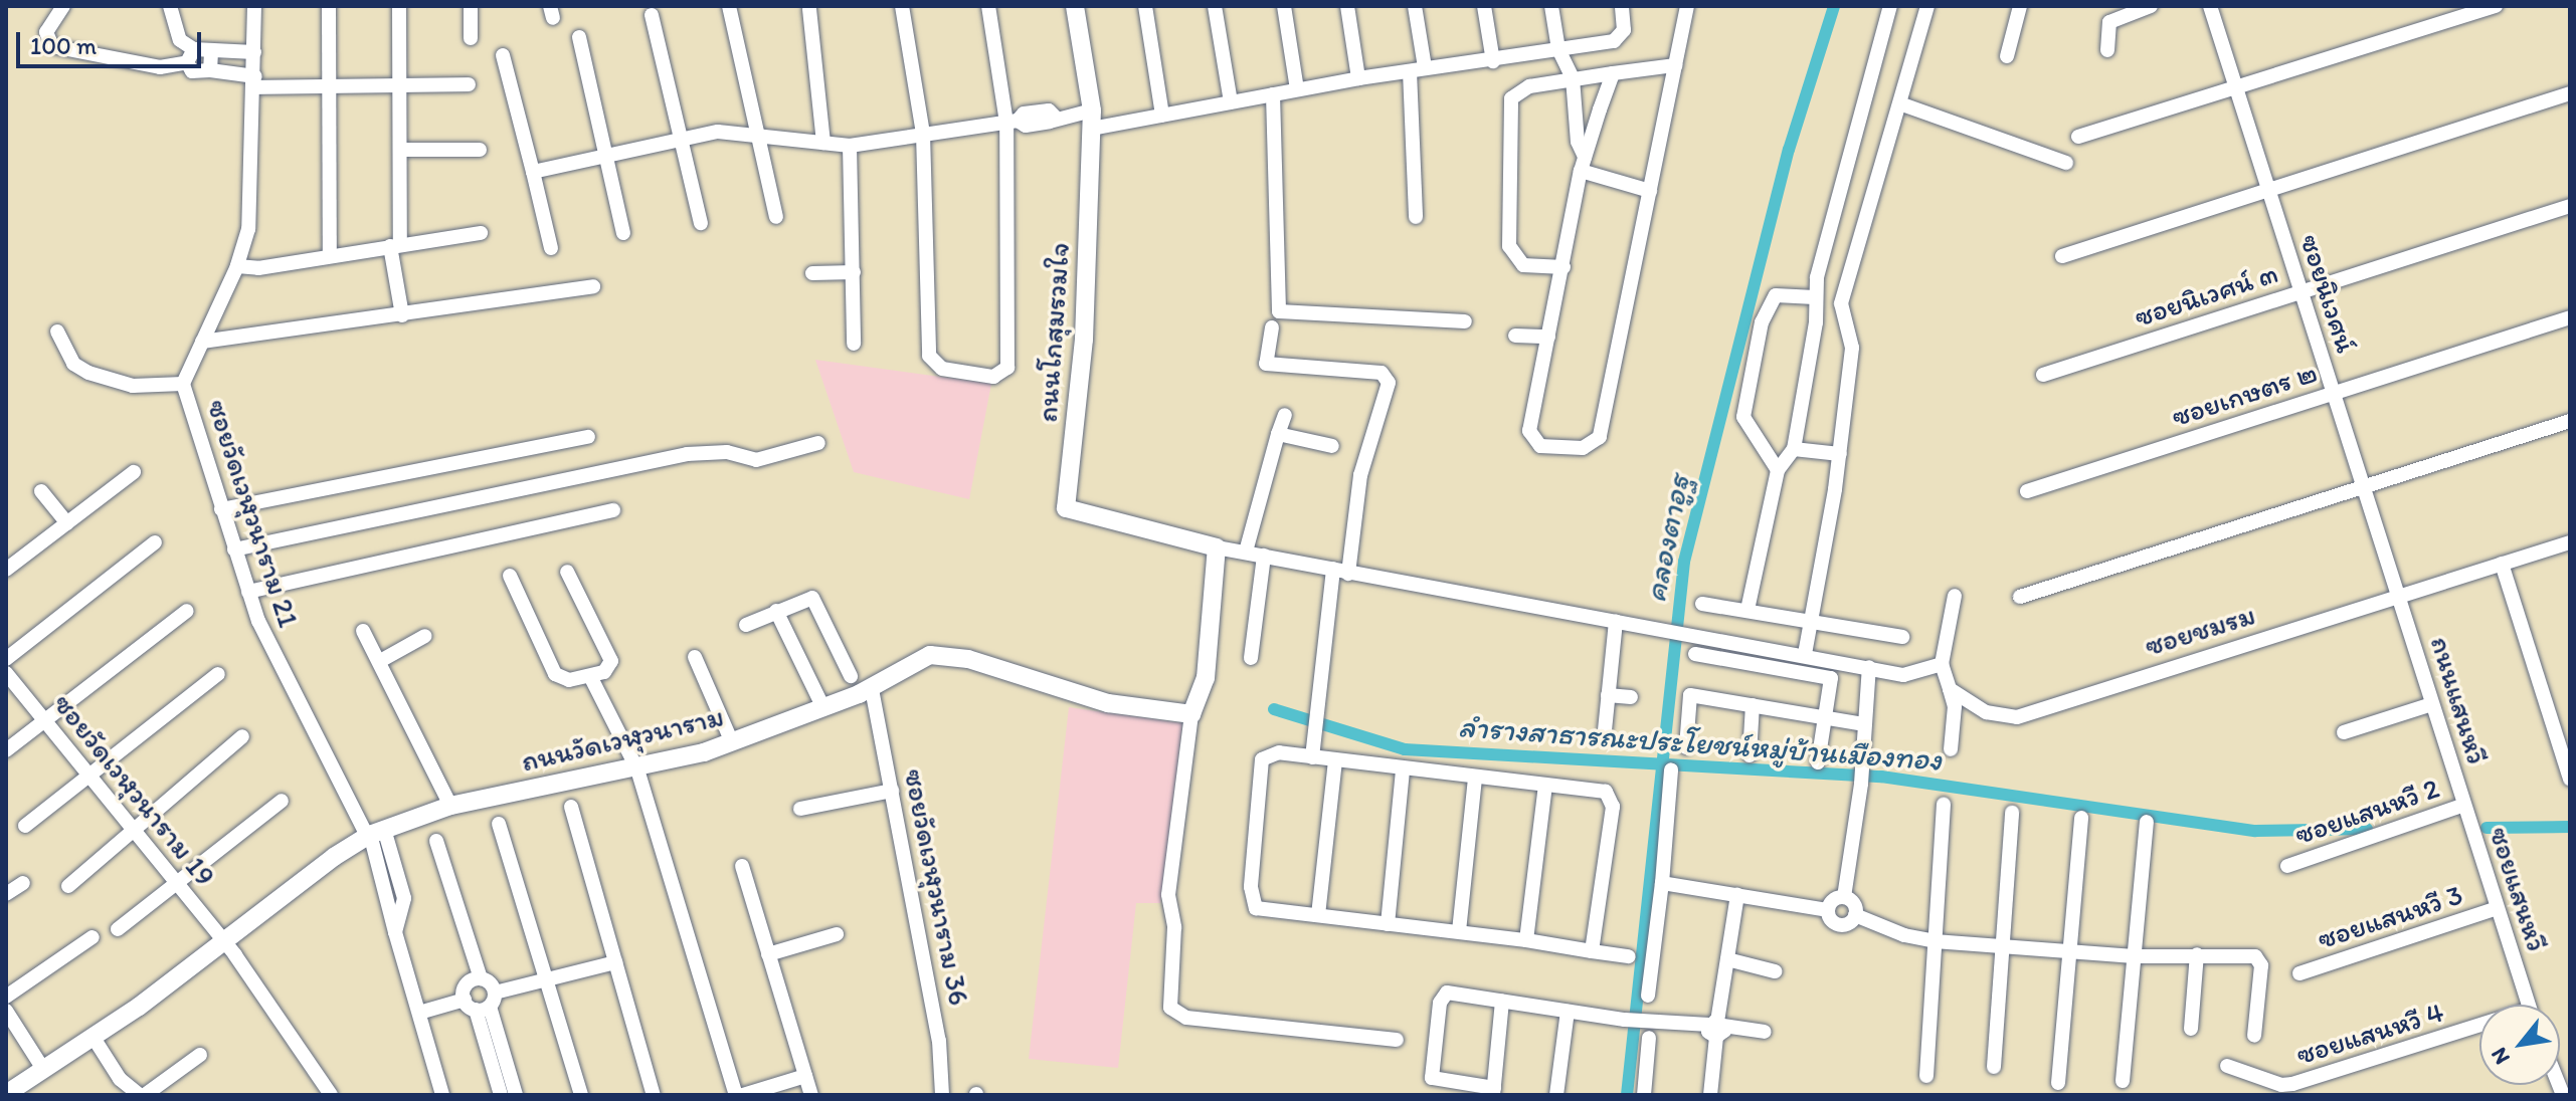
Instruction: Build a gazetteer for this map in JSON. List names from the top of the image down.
{
  "streets": {
    "street": [
      "ซอยนิเวศน์",
      "ซอยนิเวศน์ ๓",
      "ถนนโกสุมรวมใจ",
      "ซอยเกษตร ๒",
      "ซอยวัดเวฬุวนาราม 21",
      "ซอยชมรม",
      "ถนนแสนหวี",
      "ถนนวัดเวฬุวนาราม",
      "ซอยวัดเวฬุวนาราม 19",
      "ซอยแสนหวี 2",
      "ซอยวัดเวฬุวนาราม 36",
      "ซอยแสนหวี",
      "ซอยแสนหวี 3",
      "ซอยแสนหวี 4"
    ]
  },
  "crossings": [
    ["ซอยนิเวศน์", "ซอยนิเวศน์ ๓"],
    ["ซอยนิเวศน์", "ซอยเกษตร ๒"],
    ["ซอยนิเวศน์", "ซอยชมรม"],
    ["ซอยนิเวศน์", "ถนนแสนหวี"],
    ["ซอยวัดเวฬุวนาราม 21", "ถนนวัดเวฬุวนาราม"],
    ["ซอยชมรม", "ถนนแสนหวี"],
    ["ถนนแสนหวี", "ซอยแสนหวี 2"],
    ["ถนนแสนหวี", "ซอยแสนหวี"],
    ["ถนนวัดเวฬุวนาราม", "ซอยวัดเวฬุวนาราม 19"],
    ["ถนนวัดเวฬุวนาราม", "ซอยวัดเวฬุวนาราม 36"],
    ["ซอยแสนหวี 2", "ซอยแสนหวี"],
    ["ซอยแสนหวี", "ซอยแสนหวี 3"]
  ],
  "water": ["คลองตาอูฐ", "ลำรางสาธารณะประโยชน์หมู่บ้านเมืองทอง"],
  "scale_bar": "100 m",
  "north": "bottom left"
}
